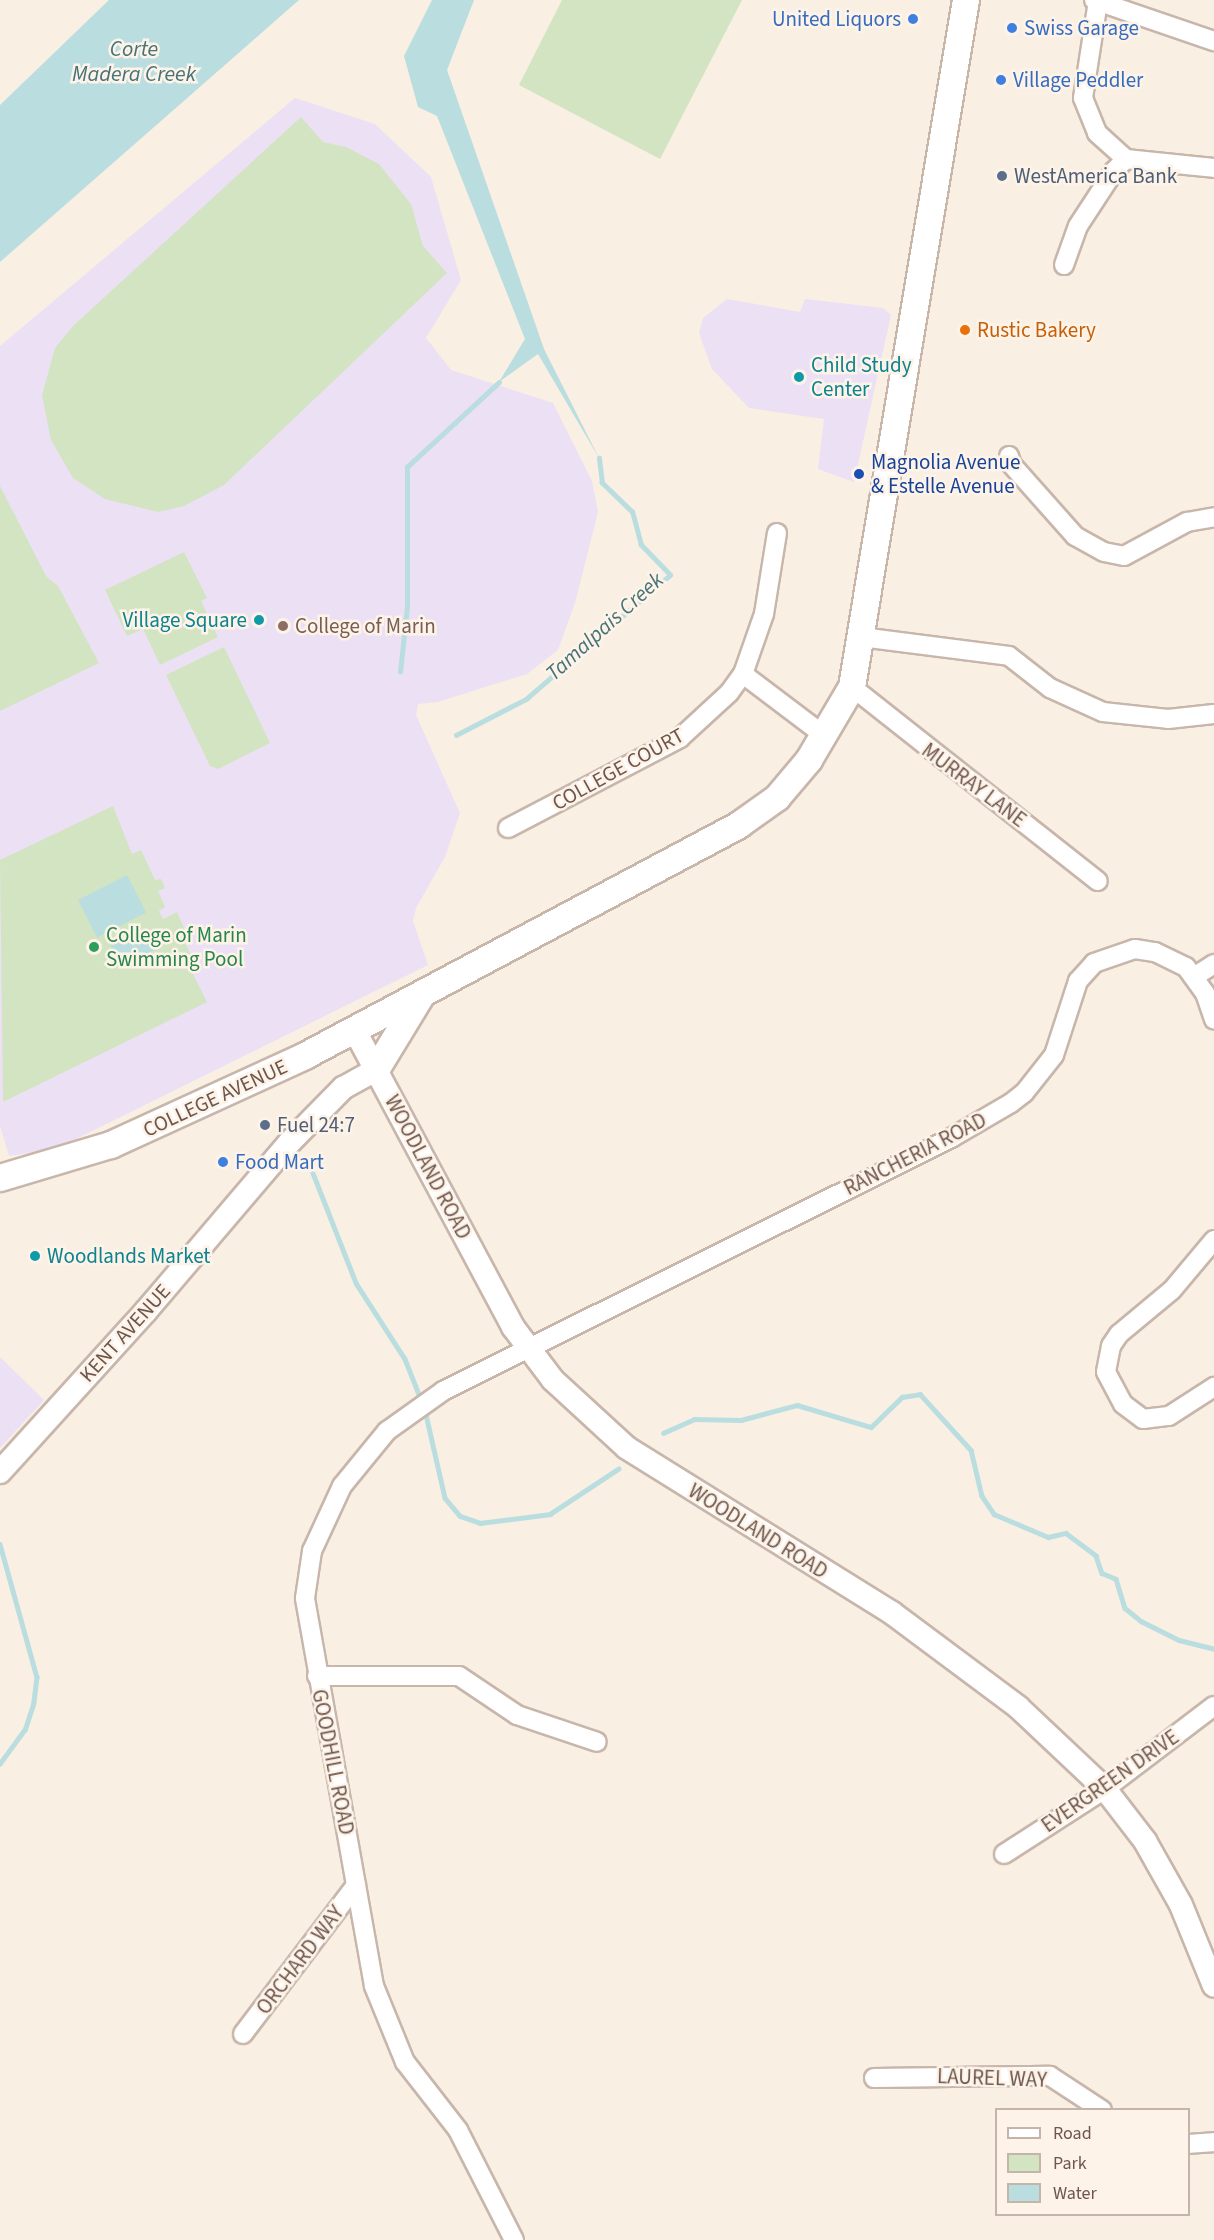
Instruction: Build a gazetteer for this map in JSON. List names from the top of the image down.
{
  "streets": {
    "main road": ["COLLEGE AVENUE"],
    "street": [
      "COLLEGE COURT",
      "MURRAY LANE",
      "RANCHERIA ROAD",
      "WOODLAND ROAD",
      "KENT AVENUE",
      "GOODHILL ROAD",
      "EVERGREEN DRIVE",
      "ORCHARD WAY",
      "LAUREL WAY"
    ]
  },
  "crossings": [
    ["MURRAY LANE", "COLLEGE AVENUE"],
    ["COLLEGE AVENUE", "WOODLAND ROAD"],
    ["RANCHERIA ROAD", "WOODLAND ROAD"],
    ["RANCHERIA ROAD", "GOODHILL ROAD"],
    ["WOODLAND ROAD", "KENT AVENUE"],
    ["WOODLAND ROAD", "GOODHILL ROAD"],
    ["WOODLAND ROAD", "EVERGREEN DRIVE"],
    ["GOODHILL ROAD", "ORCHARD WAY"]
  ],
  "water": ["Corte Madera Creek", "Tamalpais Creek"],
  "places": [
    "United Liquors",
    "Swiss Garage",
    "Village Peddler",
    "WestAmerica Bank",
    "Rustic Bakery",
    "Child Study Center",
    "Magnolia Avenue & Estelle Avenue",
    "Village Square",
    "College of Marin",
    "College of Marin Swimming Pool",
    "Fuel 24:7",
    "Food Mart",
    "Woodlands Market"
  ],
  "legend": ["Road", "Park", "Water"]
}
